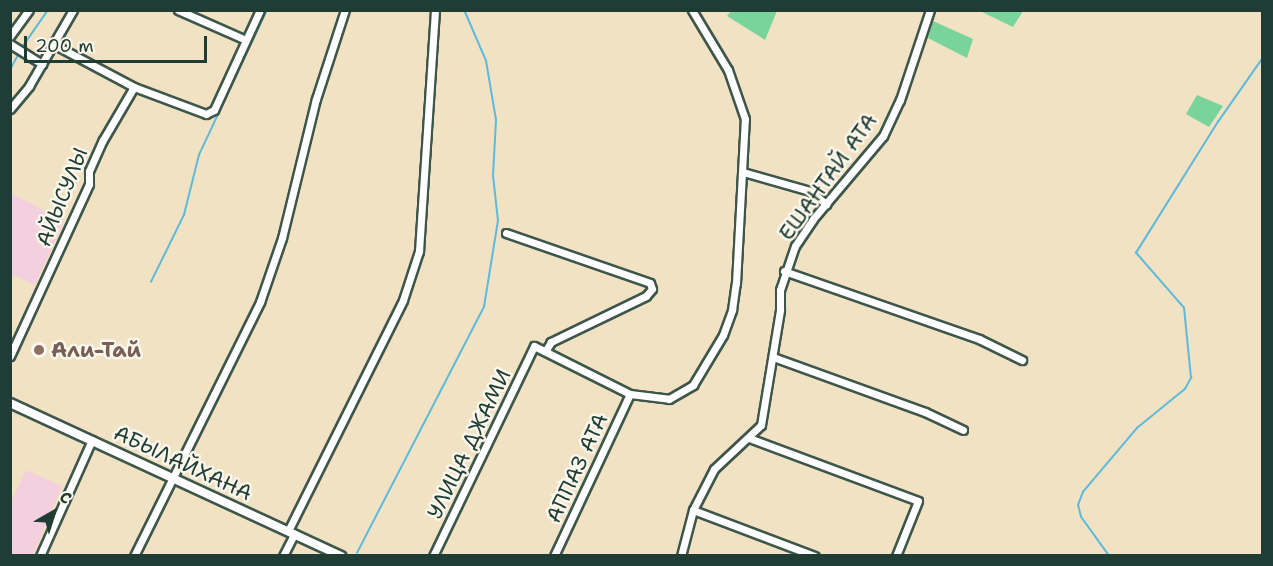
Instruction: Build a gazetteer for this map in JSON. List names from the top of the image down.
{
  "streets": {
    "main road": ["АБЫЛАЙХАНА"],
    "street": [
      "ЕШАНТАЙ АТА",
      "АЙЫСУЛЫ",
      "УЛИЦА ДЖАМИ",
      "АППАЗ АТА"
    ]
  },
  "places": ["Али-Тай"],
  "scale_bar": "200 m",
  "north": "top right"
}
